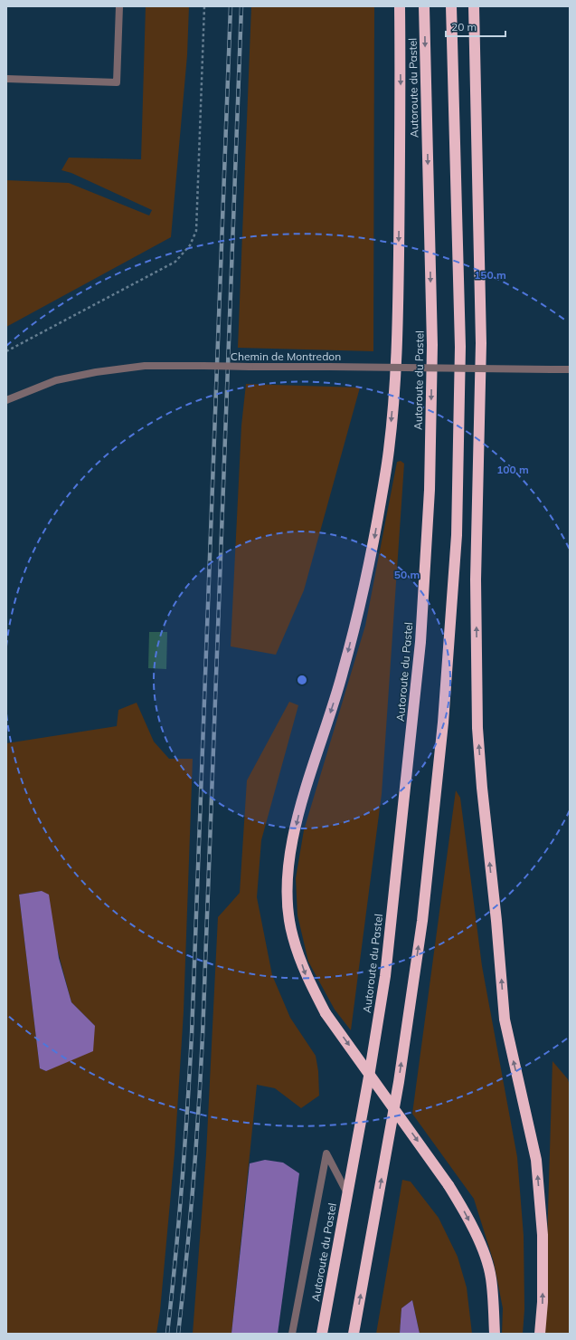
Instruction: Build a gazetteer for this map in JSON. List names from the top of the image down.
{
  "streets": {
    "highway": ["Autoroute du Pastel"],
    "street": ["Chemin de Montredon"]
  },
  "scale_bar": "20 m",
  "rings": ["150 m", "100 m", "50 m"]
}
